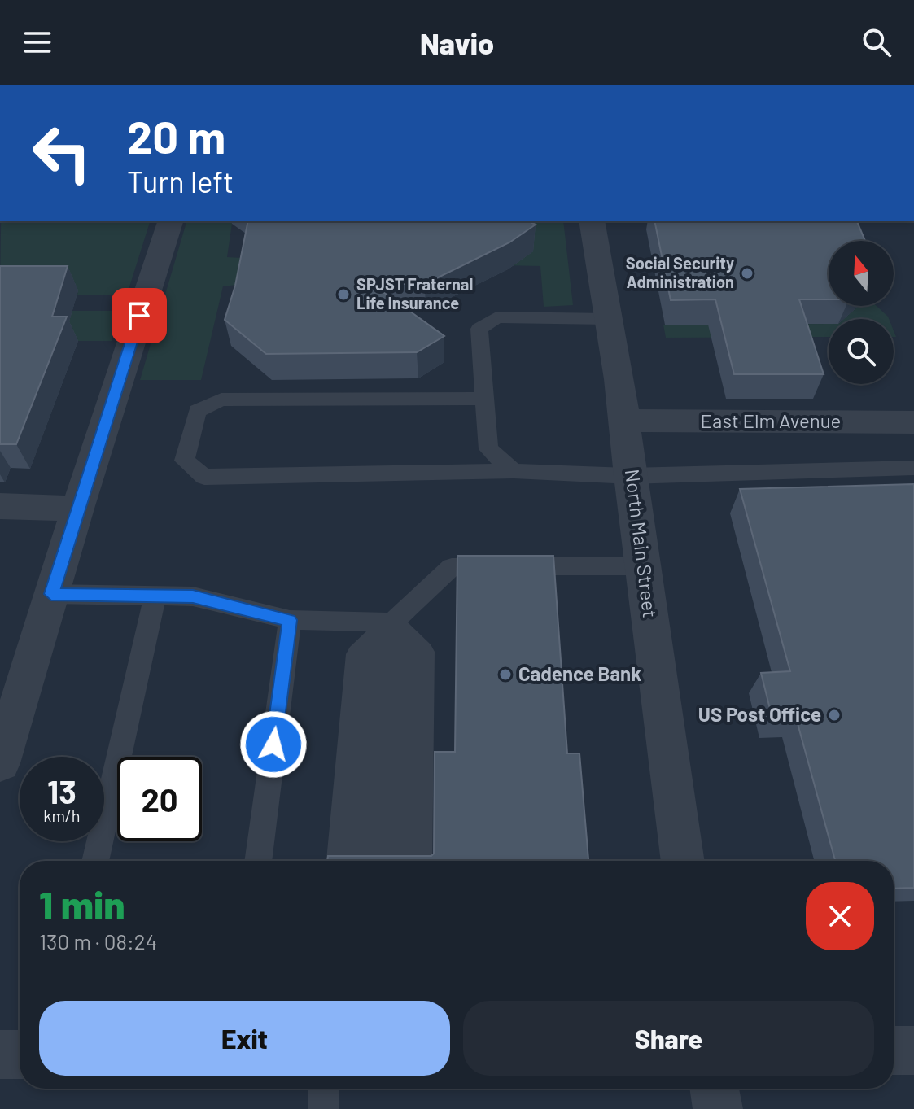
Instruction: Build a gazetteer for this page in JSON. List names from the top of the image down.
{
  "streets": {
    "street": ["East Elm Avenue", "North Main Street"]
  },
  "crossings": [
    ["East Elm Avenue", "North Main Street"]
  ],
  "places": [
    "Social Security Administration",
    "SPJST Fraternal Life Insurance",
    "Cadence Bank",
    "US Post Office"
  ],
  "north": "top",
  "page": {
    "header": "Navio",
    "turn": ["20 m", "Turn left"],
    "speed": "13 km/h",
    "limit": "20",
    "heading": ["1 min", "130 m · 08:24"],
    "buttons": ["Exit", "Share"]
  }
}
